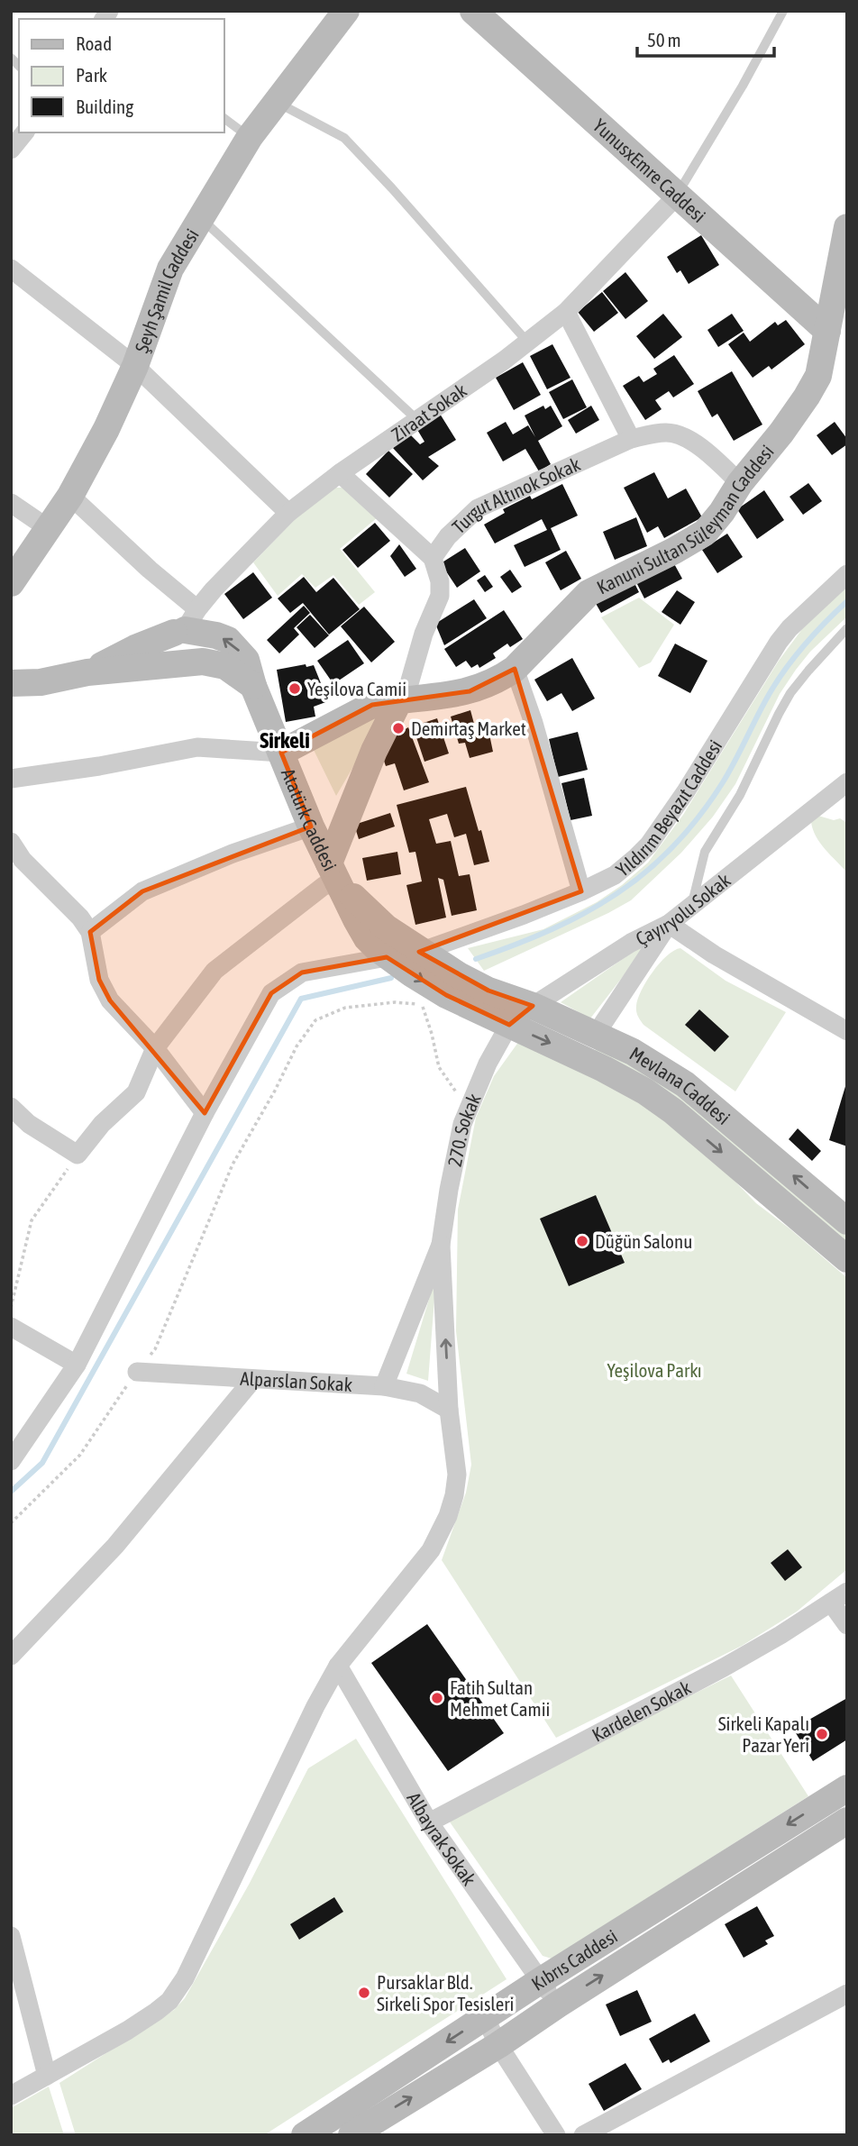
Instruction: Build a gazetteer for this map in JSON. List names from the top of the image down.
{
  "streets": {
    "street": [
      "YunusxEmre Caddesi",
      "Şeyh Şamil Caddesi",
      "Ziraat Sokak",
      "Turgut Altınok Sokak",
      "Kanuni Sultan Süleyman Caddesi",
      "Yıldırım Beyazıt Caddesi",
      "Atatürk Caddesi",
      "Çayıryolu Sokak",
      "Mevlana Caddesi",
      "270. Sokak",
      "Alparslan Sokak",
      "Kardelen Sokak",
      "Albayrak Sokak",
      "Kıbrıs Caddesi"
    ]
  },
  "crossings": [
    ["YunusxEmre Caddesi", "Ziraat Sokak"],
    ["YunusxEmre Caddesi", "Kanuni Sultan Süleyman Caddesi"],
    ["Ziraat Sokak", "Atatürk Caddesi"],
    ["Turgut Altınok Sokak", "Kanuni Sultan Süleyman Caddesi"],
    ["Kanuni Sultan Süleyman Caddesi", "Atatürk Caddesi"],
    ["Yıldırım Beyazıt Caddesi", "Mevlana Caddesi"],
    ["Atatürk Caddesi", "Çayıryolu Sokak"],
    ["Atatürk Caddesi", "270. Sokak"],
    ["Çayıryolu Sokak", "Mevlana Caddesi"],
    ["Çayıryolu Sokak", "270. Sokak"],
    ["Kardelen Sokak", "Albayrak Sokak"],
    ["Albayrak Sokak", "Kıbrıs Caddesi"]
  ],
  "districts": ["Sirkeli"],
  "parks": ["Yeşilova Parkı"],
  "places": [
    "Yeşilova Camii",
    "Demirtaş Market",
    "Düğün Salonu",
    "Fatih Sultan Mehmet Camii",
    "Sirkeli Kapalı Pazar Yeri",
    "Pursaklar Bld. Sirkeli Spor Tesisleri"
  ],
  "legend": ["Road", "Park", "Building"],
  "scale_bar": "50 m"
}
